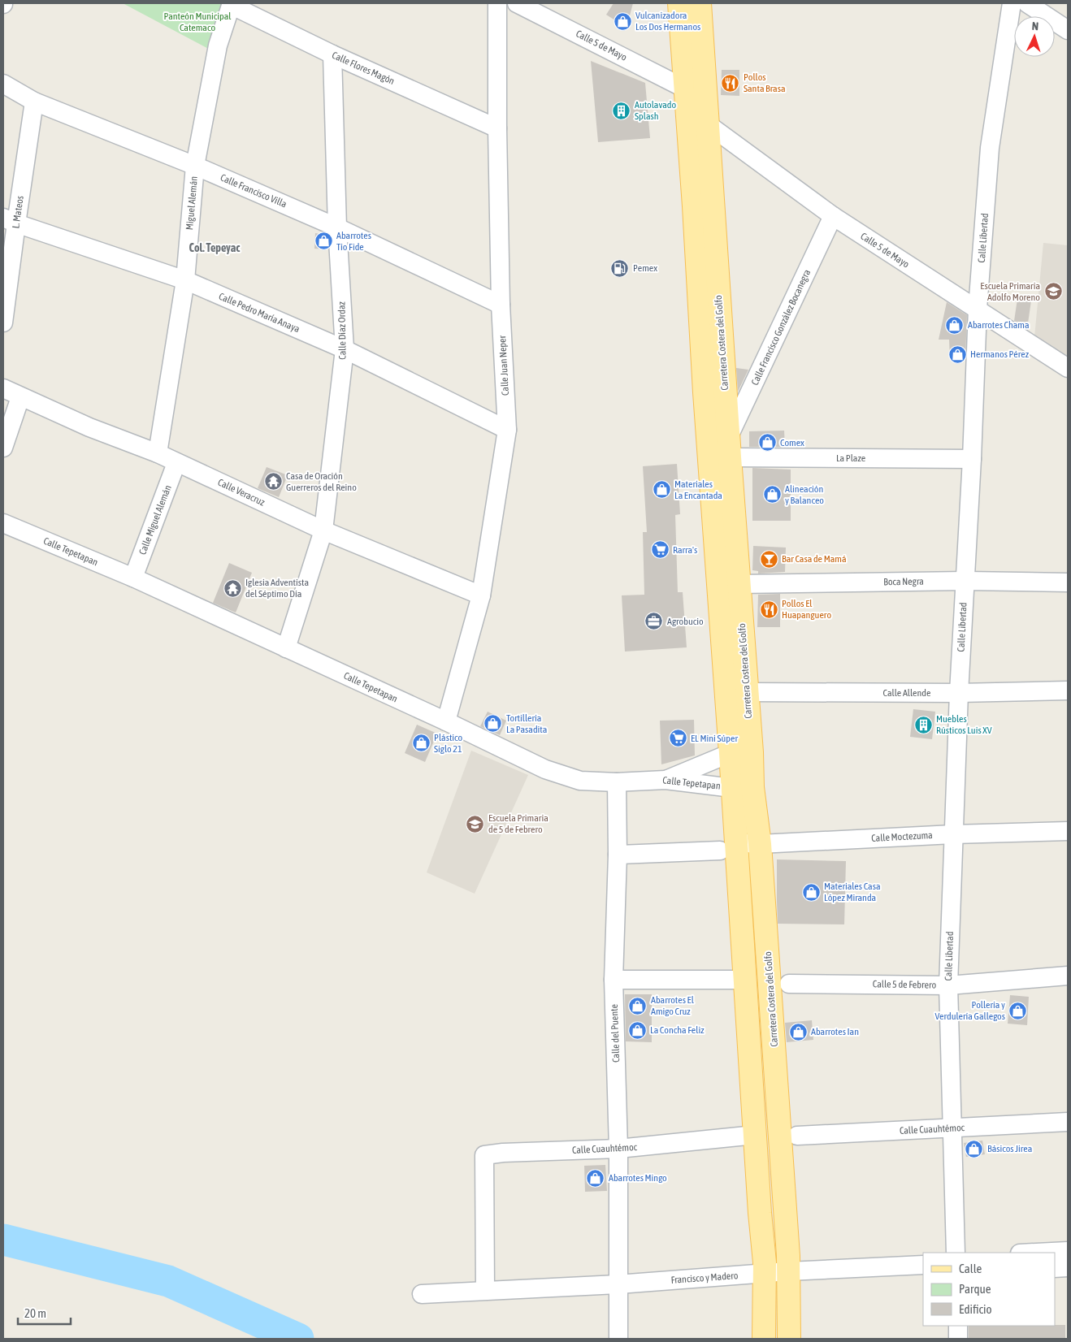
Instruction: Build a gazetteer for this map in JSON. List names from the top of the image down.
{
  "streets": {
    "main road": ["Carretera Costera del Golfo"],
    "street": [
      "Calle 5 de Mayo",
      "Calle Flores Magón",
      "Calle Francisco Villa",
      "Miguel Alemán",
      "L. Mateos",
      "Calle Libertad",
      "Calle Pedro María Anaya",
      "Calle Francisco González Bocanegra",
      "Calle Díaz Ordaz",
      "Calle Juan Neper",
      "La Plaze",
      "Calle Veracruz",
      "Calle Miguel Alemán",
      "Calle Tepetapan",
      "Boca Negra",
      "Calle Allende",
      "Calle Moctezuma",
      "Calle 5 de Febrero",
      "Calle del Puente",
      "Calle Cuauhtémoc",
      "Francisco y Madero"
    ]
  },
  "crossings": [
    ["Calle 5 de Mayo", "Calle Libertad"],
    ["Calle 5 de Mayo", "Calle Francisco González Bocanegra"],
    ["Calle 5 de Mayo", "Carretera Costera del Golfo"],
    ["Calle Flores Magón", "Miguel Alemán"],
    ["Calle Flores Magón", "Calle Díaz Ordaz"],
    ["Calle Flores Magón", "Calle Juan Neper"],
    ["Calle Francisco Villa", "Miguel Alemán"],
    ["Calle Francisco Villa", "L. Mateos"],
    ["Calle Francisco Villa", "Calle Díaz Ordaz"],
    ["Calle Francisco Villa", "Calle Juan Neper"],
    ["Miguel Alemán", "Calle Pedro María Anaya"],
    ["Miguel Alemán", "Calle Veracruz"],
    ["L. Mateos", "Calle Pedro María Anaya"],
    ["Calle Libertad", "La Plaze"],
    ["Calle Libertad", "Boca Negra"],
    ["Calle Libertad", "Calle Allende"],
    ["Calle Libertad", "Calle Moctezuma"],
    ["Calle Libertad", "Calle 5 de Febrero"],
    ["Calle Libertad", "Calle Cuauhtémoc"],
    ["Calle Pedro María Anaya", "Calle Díaz Ordaz"],
    ["Calle Pedro María Anaya", "Calle Juan Neper"],
    ["Calle Francisco González Bocanegra", "Carretera Costera del Golfo"],
    ["Calle Francisco González Bocanegra", "La Plaze"],
    ["Calle Díaz Ordaz", "Calle Veracruz"],
    ["Calle Díaz Ordaz", "Calle Tepetapan"],
    ["Carretera Costera del Golfo", "La Plaze"],
    ["Carretera Costera del Golfo", "Calle Tepetapan"],
    ["Carretera Costera del Golfo", "Boca Negra"],
    ["Carretera Costera del Golfo", "Calle Allende"],
    ["Carretera Costera del Golfo", "Calle Moctezuma"],
    ["Carretera Costera del Golfo", "Calle Cuauhtémoc"],
    ["Carretera Costera del Golfo", "Francisco y Madero"],
    ["Calle Juan Neper", "Calle Veracruz"],
    ["Calle Juan Neper", "Calle Tepetapan"],
    ["Calle Veracruz", "Calle Miguel Alemán"],
    ["Calle Miguel Alemán", "Calle Tepetapan"],
    ["Calle Tepetapan", "Calle del Puente"],
    ["Calle Moctezuma", "Calle del Puente"],
    ["Calle del Puente", "Calle Cuauhtémoc"],
    ["Calle del Puente", "Francisco y Madero"],
    ["Calle Cuauhtémoc", "Francisco y Madero"]
  ],
  "districts": ["Col. Tepeyac"],
  "parks": ["Panteón Municipal Catemaco"],
  "places": {
    "shop": [
      "Vulcanizadora Los Dos Hermanos",
      "Abarrotes Tío Fide",
      "Abarrotes Chama",
      "Hermanos Pérez",
      "Comex",
      "Materiales La Encantada",
      "Alineación y Balanceo",
      "Tortillería La Pasadita",
      "Plástico Siglo 21",
      "Materiales Casa López Miranda",
      "Abarrotes El Amigo Cruz",
      "Pollería y Verdulería Gallegos",
      "La Concha Feliz",
      "Abarrotes Ian",
      "Básicos Jirea",
      "Abarrotes Mingo"
    ],
    "restaurant": ["Pollos Santa Brasa", "Pollos El Huapanguero"],
    "building": ["Autolavado Splash", "Muebles Rústicos Luis XV"],
    "fuel station": ["Pemex"],
    "school or university": ["Escuela Primaria Adolfo Moreno", "Escuela Primaria de 5 de Febrero"],
    "temple": ["Casa de Oración Guerreros del Reino", "Iglesia Adventista del Séptimo Día"],
    "supermarket": ["Rarra's", "EL Mini Súper"],
    "bar": ["Bar Casa de Mamá"],
    "office": ["Agrobucio"]
  },
  "legend": ["Calle", "Parque", "Edificio"],
  "scale_bar": "20 m",
  "north": "top"
}
